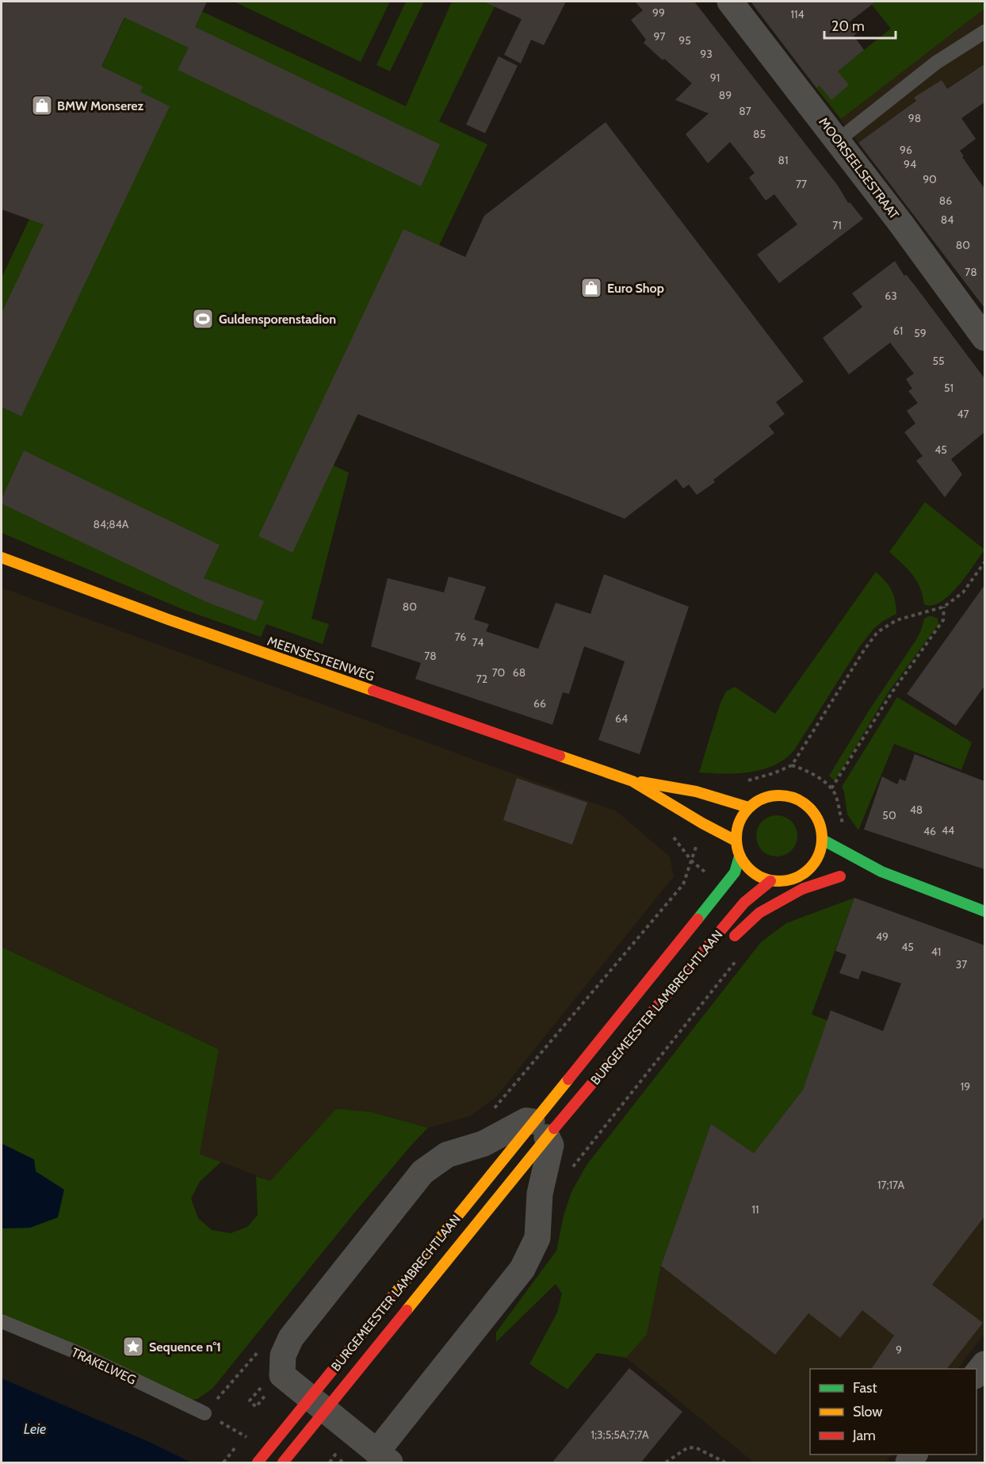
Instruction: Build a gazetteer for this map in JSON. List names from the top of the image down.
{
  "streets": {
    "main road": ["MEENSESTEENWEG", "BURGEMEESTER LAMBRECHTLAAN"],
    "street": ["MOORSEELSESTRAAT"],
    "lane": ["TRAKELWEG"]
  },
  "crossings": [
    ["MEENSESTEENWEG", "BURGEMEESTER LAMBRECHTLAAN"]
  ],
  "water": ["Leie"],
  "places": {
    "shop": ["BMW Monserez", "Euro Shop"],
    "sports": ["Guldensporenstadion"],
    "place": ["Sequence n°1"]
  },
  "house_numbers": [
    "99",
    "114",
    "97",
    "95",
    "93",
    "91",
    "89",
    "87",
    "98",
    "85",
    "96",
    "81",
    "94",
    "90",
    "77",
    "86",
    "84",
    "71",
    "80",
    "78",
    "63",
    "61",
    "59",
    "55",
    "51",
    "47",
    "45",
    "84;84A",
    "80",
    "76",
    "74",
    "78",
    "70",
    "68",
    "72",
    "66",
    "64",
    "48",
    "50",
    "44",
    "46",
    "49",
    "45",
    "41",
    "37",
    "19",
    "17;17A",
    "11",
    "9",
    "1;3;5;5A;7;7A"
  ],
  "legend": ["Fast", "Slow", "Jam"],
  "scale_bar": "20 m"
}
